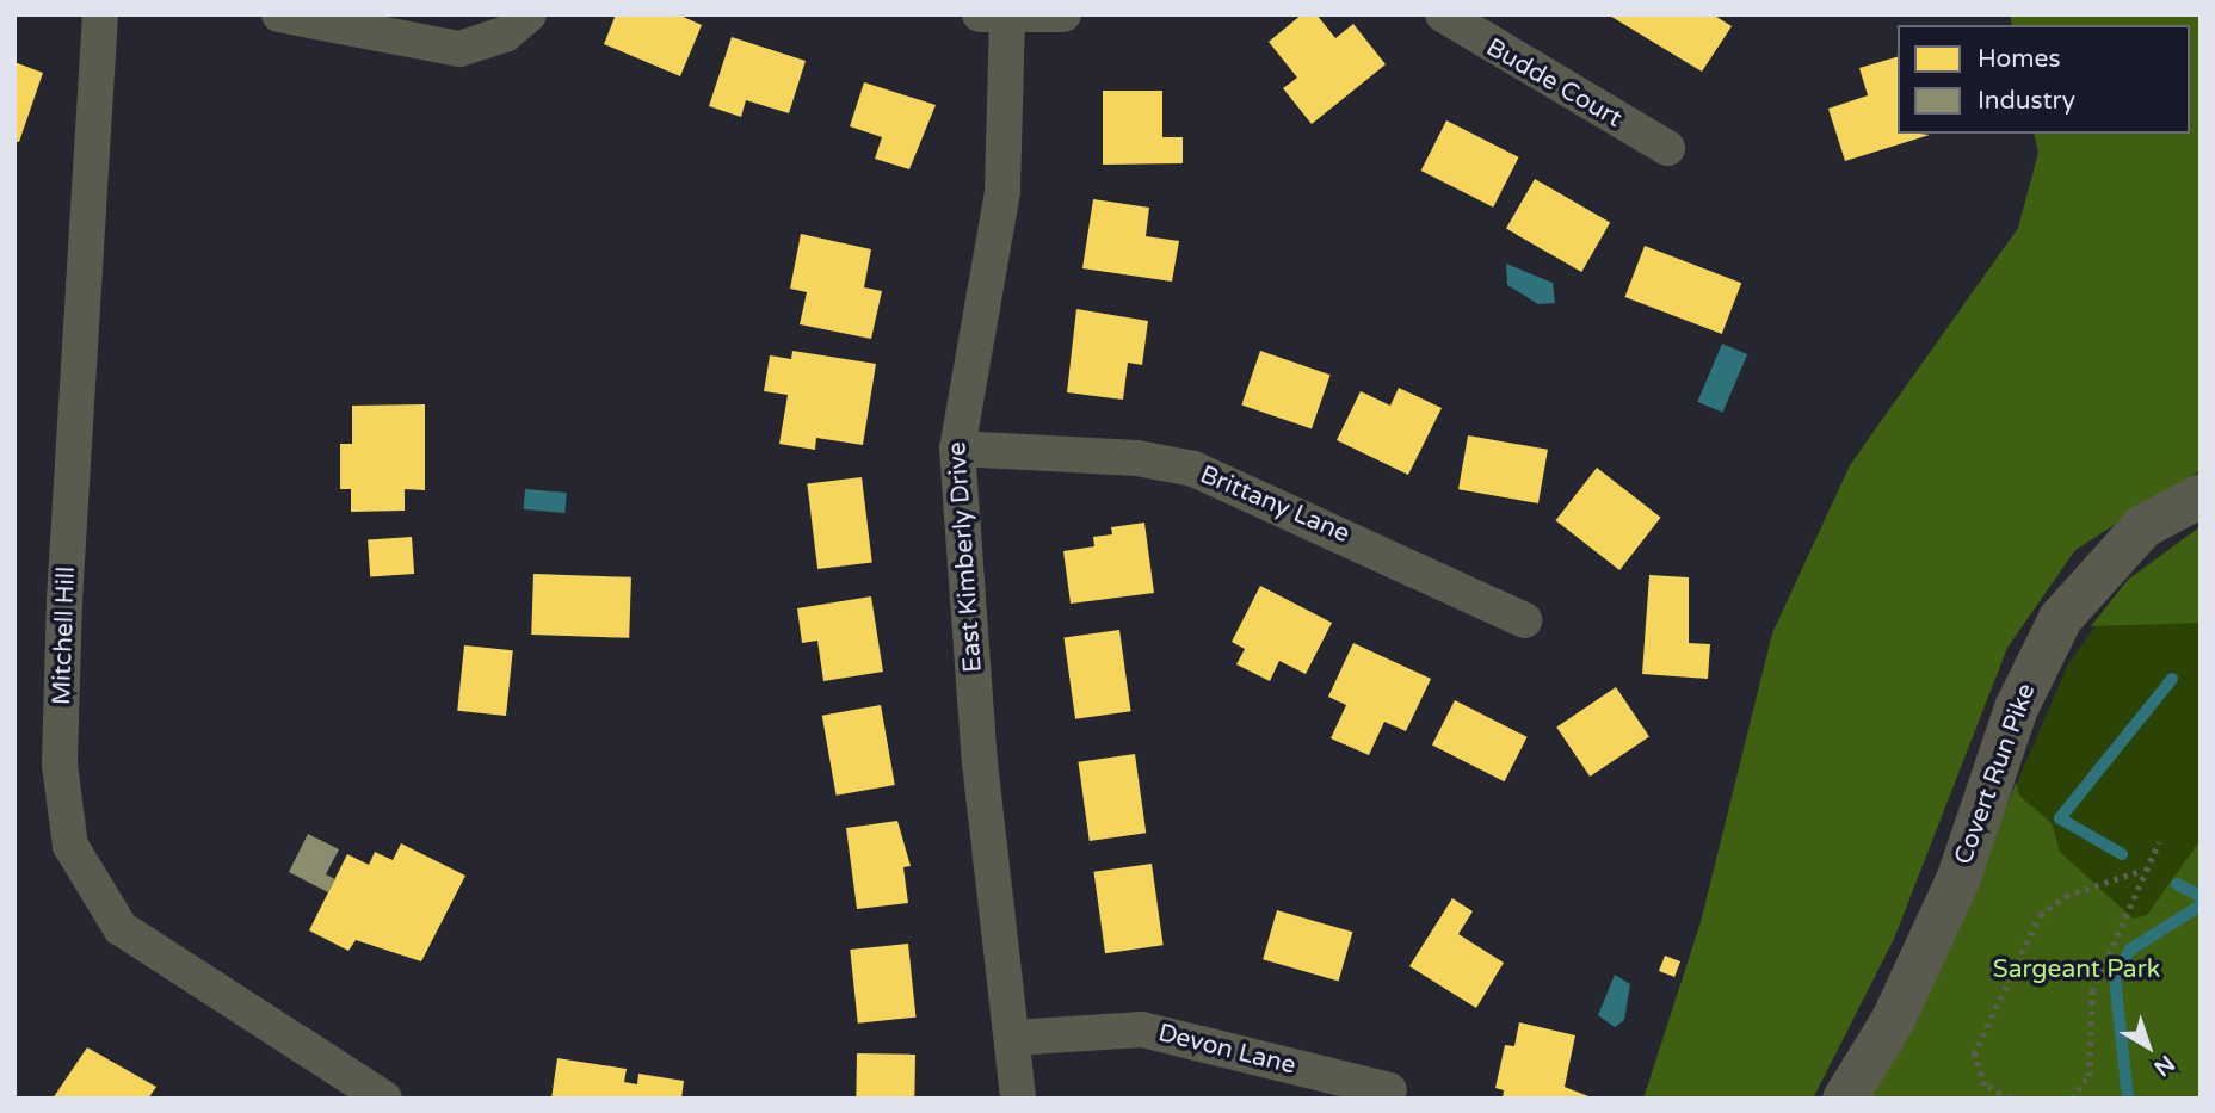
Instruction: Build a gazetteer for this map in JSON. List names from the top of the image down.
{
  "streets": {
    "street": [
      "Budde Court",
      "Brittany Lane",
      "East Kimberly Drive",
      "Mitchell Hill",
      "Covert Run Pike",
      "Devon Lane"
    ]
  },
  "crossings": [
    ["Brittany Lane", "East Kimberly Drive"],
    ["East Kimberly Drive", "Devon Lane"]
  ],
  "parks": ["Sargeant Park"],
  "legend": ["Homes", "Industry"],
  "north": "bottom right"
}
